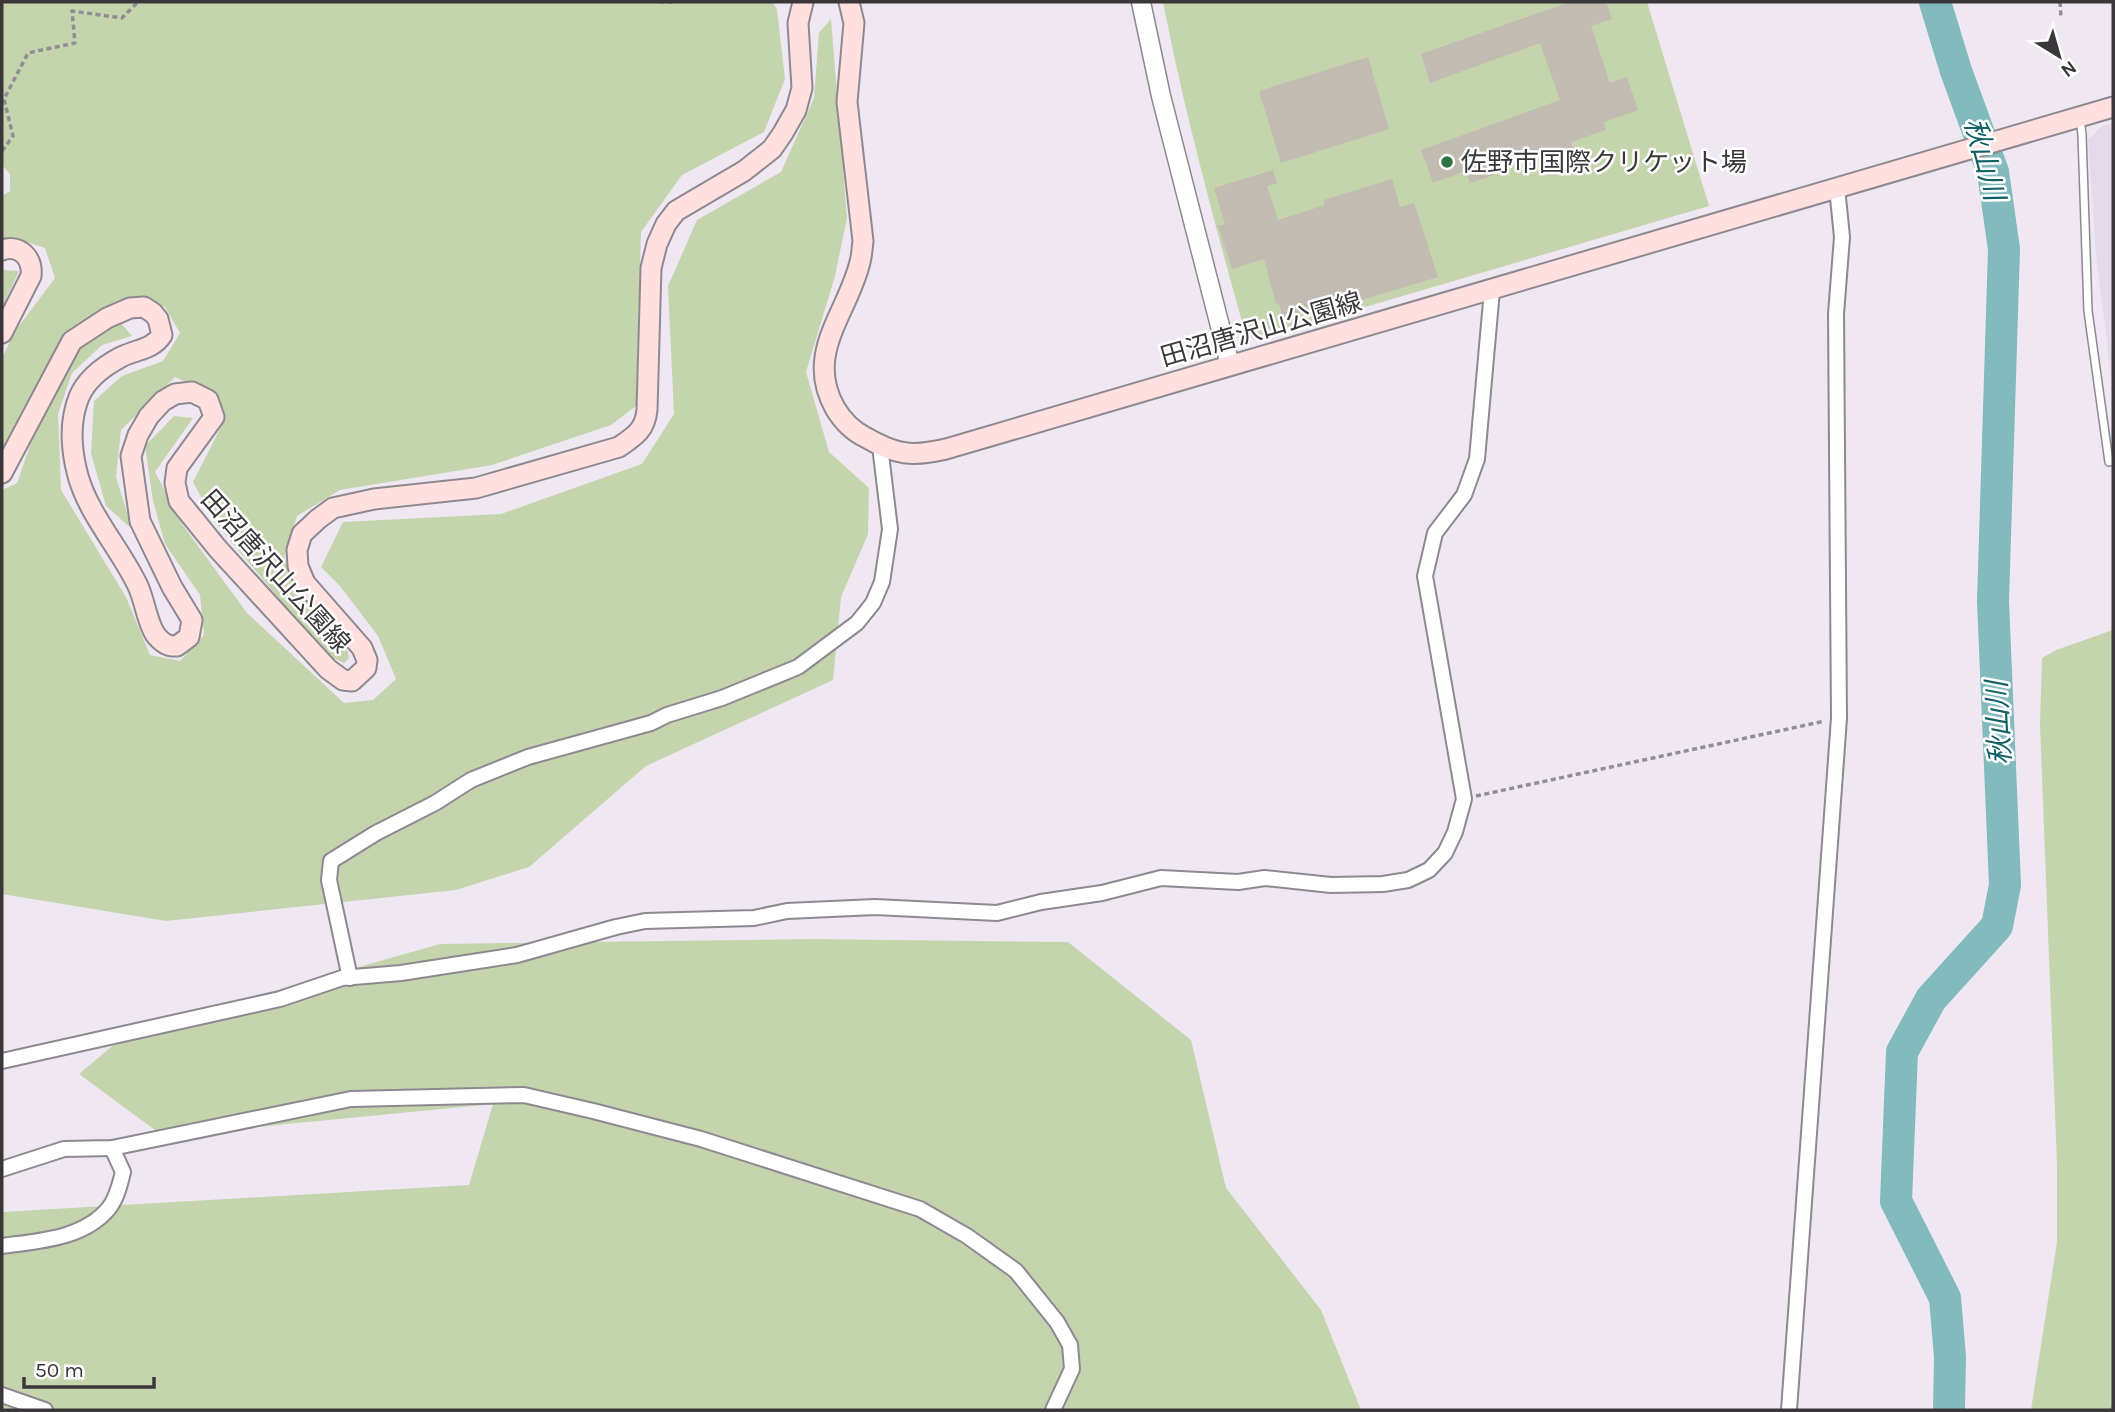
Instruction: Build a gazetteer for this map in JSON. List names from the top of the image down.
{
  "streets": {
    "main road": ["田沼唐沢山公園線"]
  },
  "water": ["秋山川"],
  "places": ["佐野市国際クリケット場"],
  "scale_bar": "50 m",
  "north": "bottom right"
}
